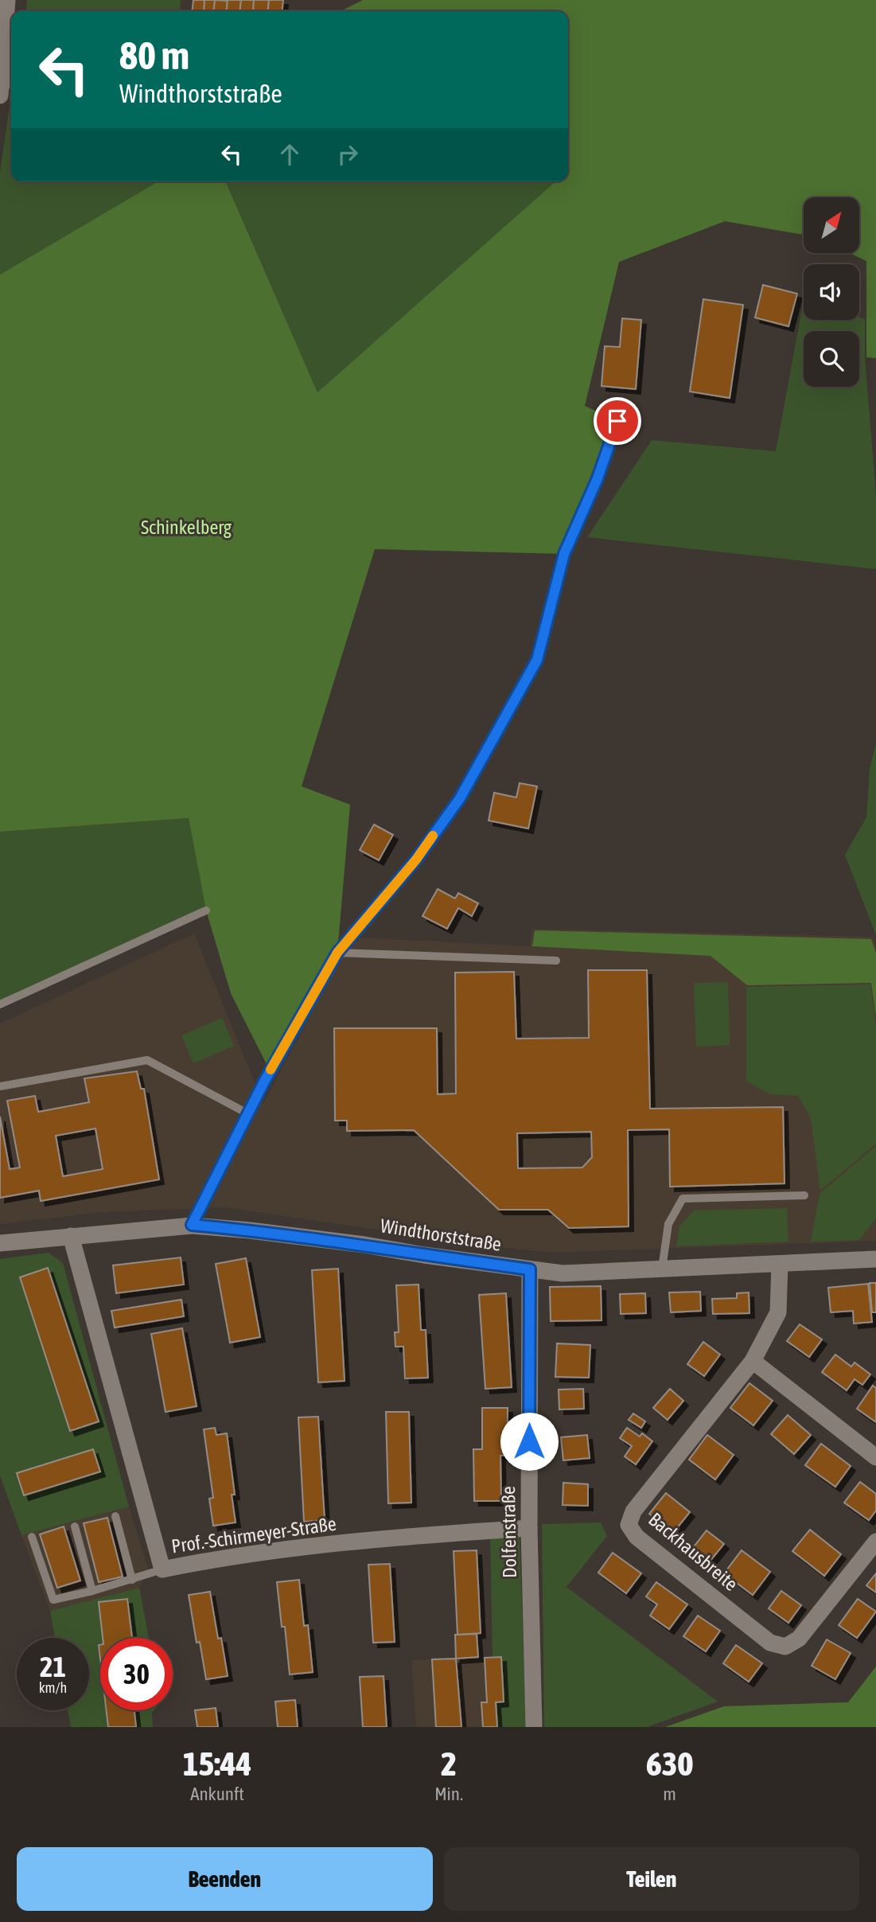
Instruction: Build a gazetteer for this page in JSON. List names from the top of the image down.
{
  "streets": {
    "street": [
      "Windthorststraße",
      "Dolfenstraße",
      "Prof.-Schirmeyer-Straße",
      "Backhausbreite"
    ]
  },
  "crossings": [
    ["Windthorststraße", "Dolfenstraße"],
    ["Windthorststraße", "Prof.-Schirmeyer-Straße"],
    ["Windthorststraße", "Backhausbreite"],
    ["Dolfenstraße", "Prof.-Schirmeyer-Straße"]
  ],
  "parks": ["Schinkelberg"],
  "north": "top right",
  "page": {
    "turn": ["80 m", "Windthorststraße"],
    "speed": "21 km/h",
    "limit": "30",
    "eta": [
      "15:44",
      "Ankunft",
      "2",
      "Min.",
      "630",
      "m"
    ],
    "buttons": ["Beenden", "Teilen"]
  }
}
